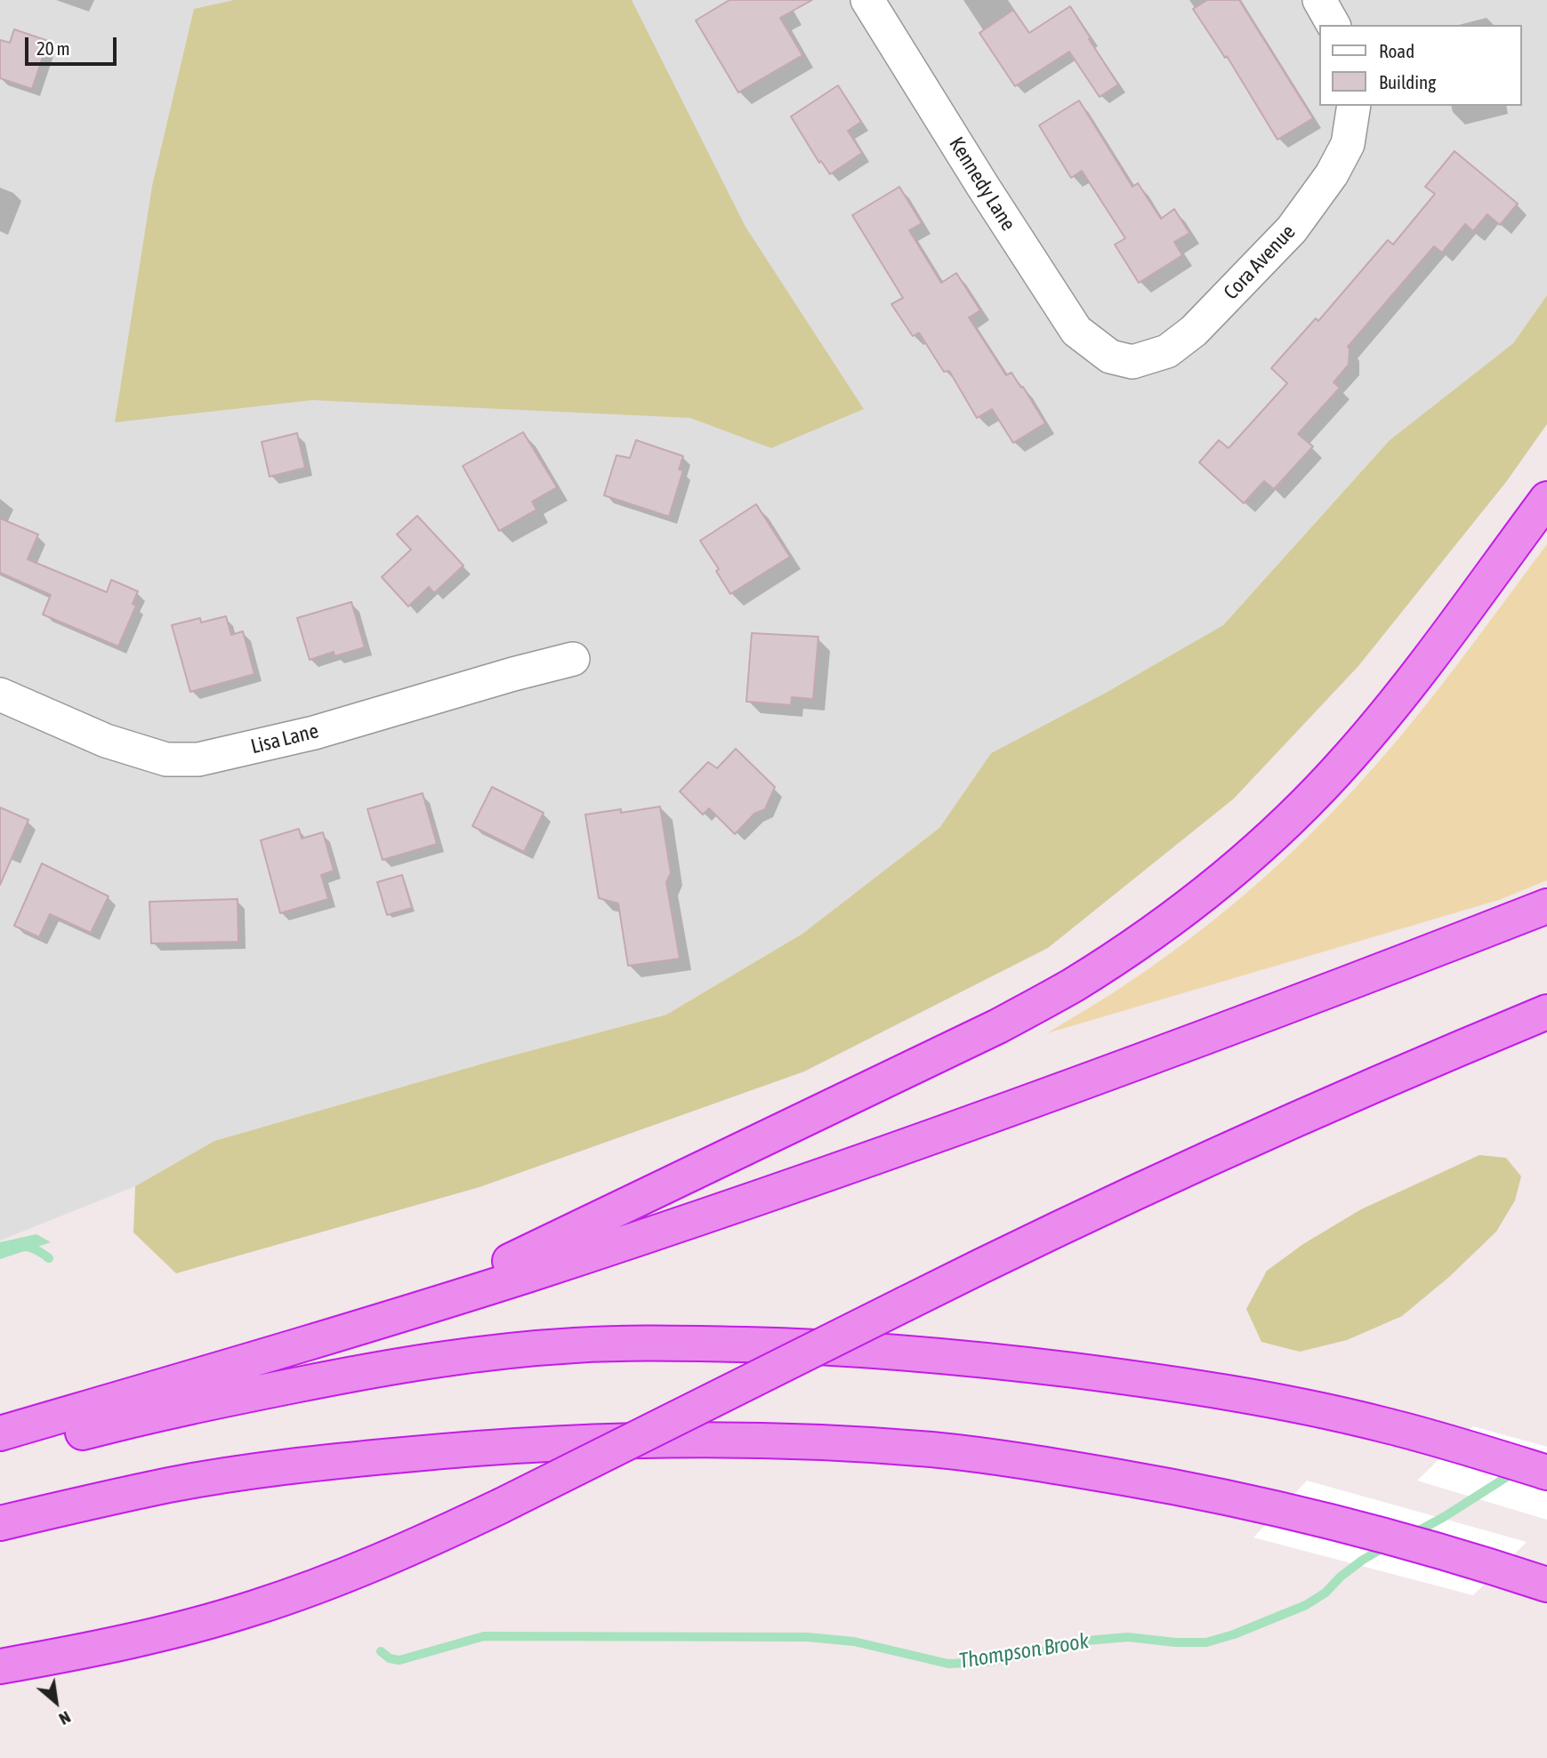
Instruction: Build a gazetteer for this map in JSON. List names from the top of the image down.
{
  "streets": {
    "street": ["Kennedy Lane", "Cora Avenue", "Lisa Lane"]
  },
  "crossings": [
    ["Kennedy Lane", "Cora Avenue"]
  ],
  "water": ["Thompson Brook"],
  "legend": ["Road", "Building"],
  "scale_bar": "20 m",
  "north": "bottom right"
}
